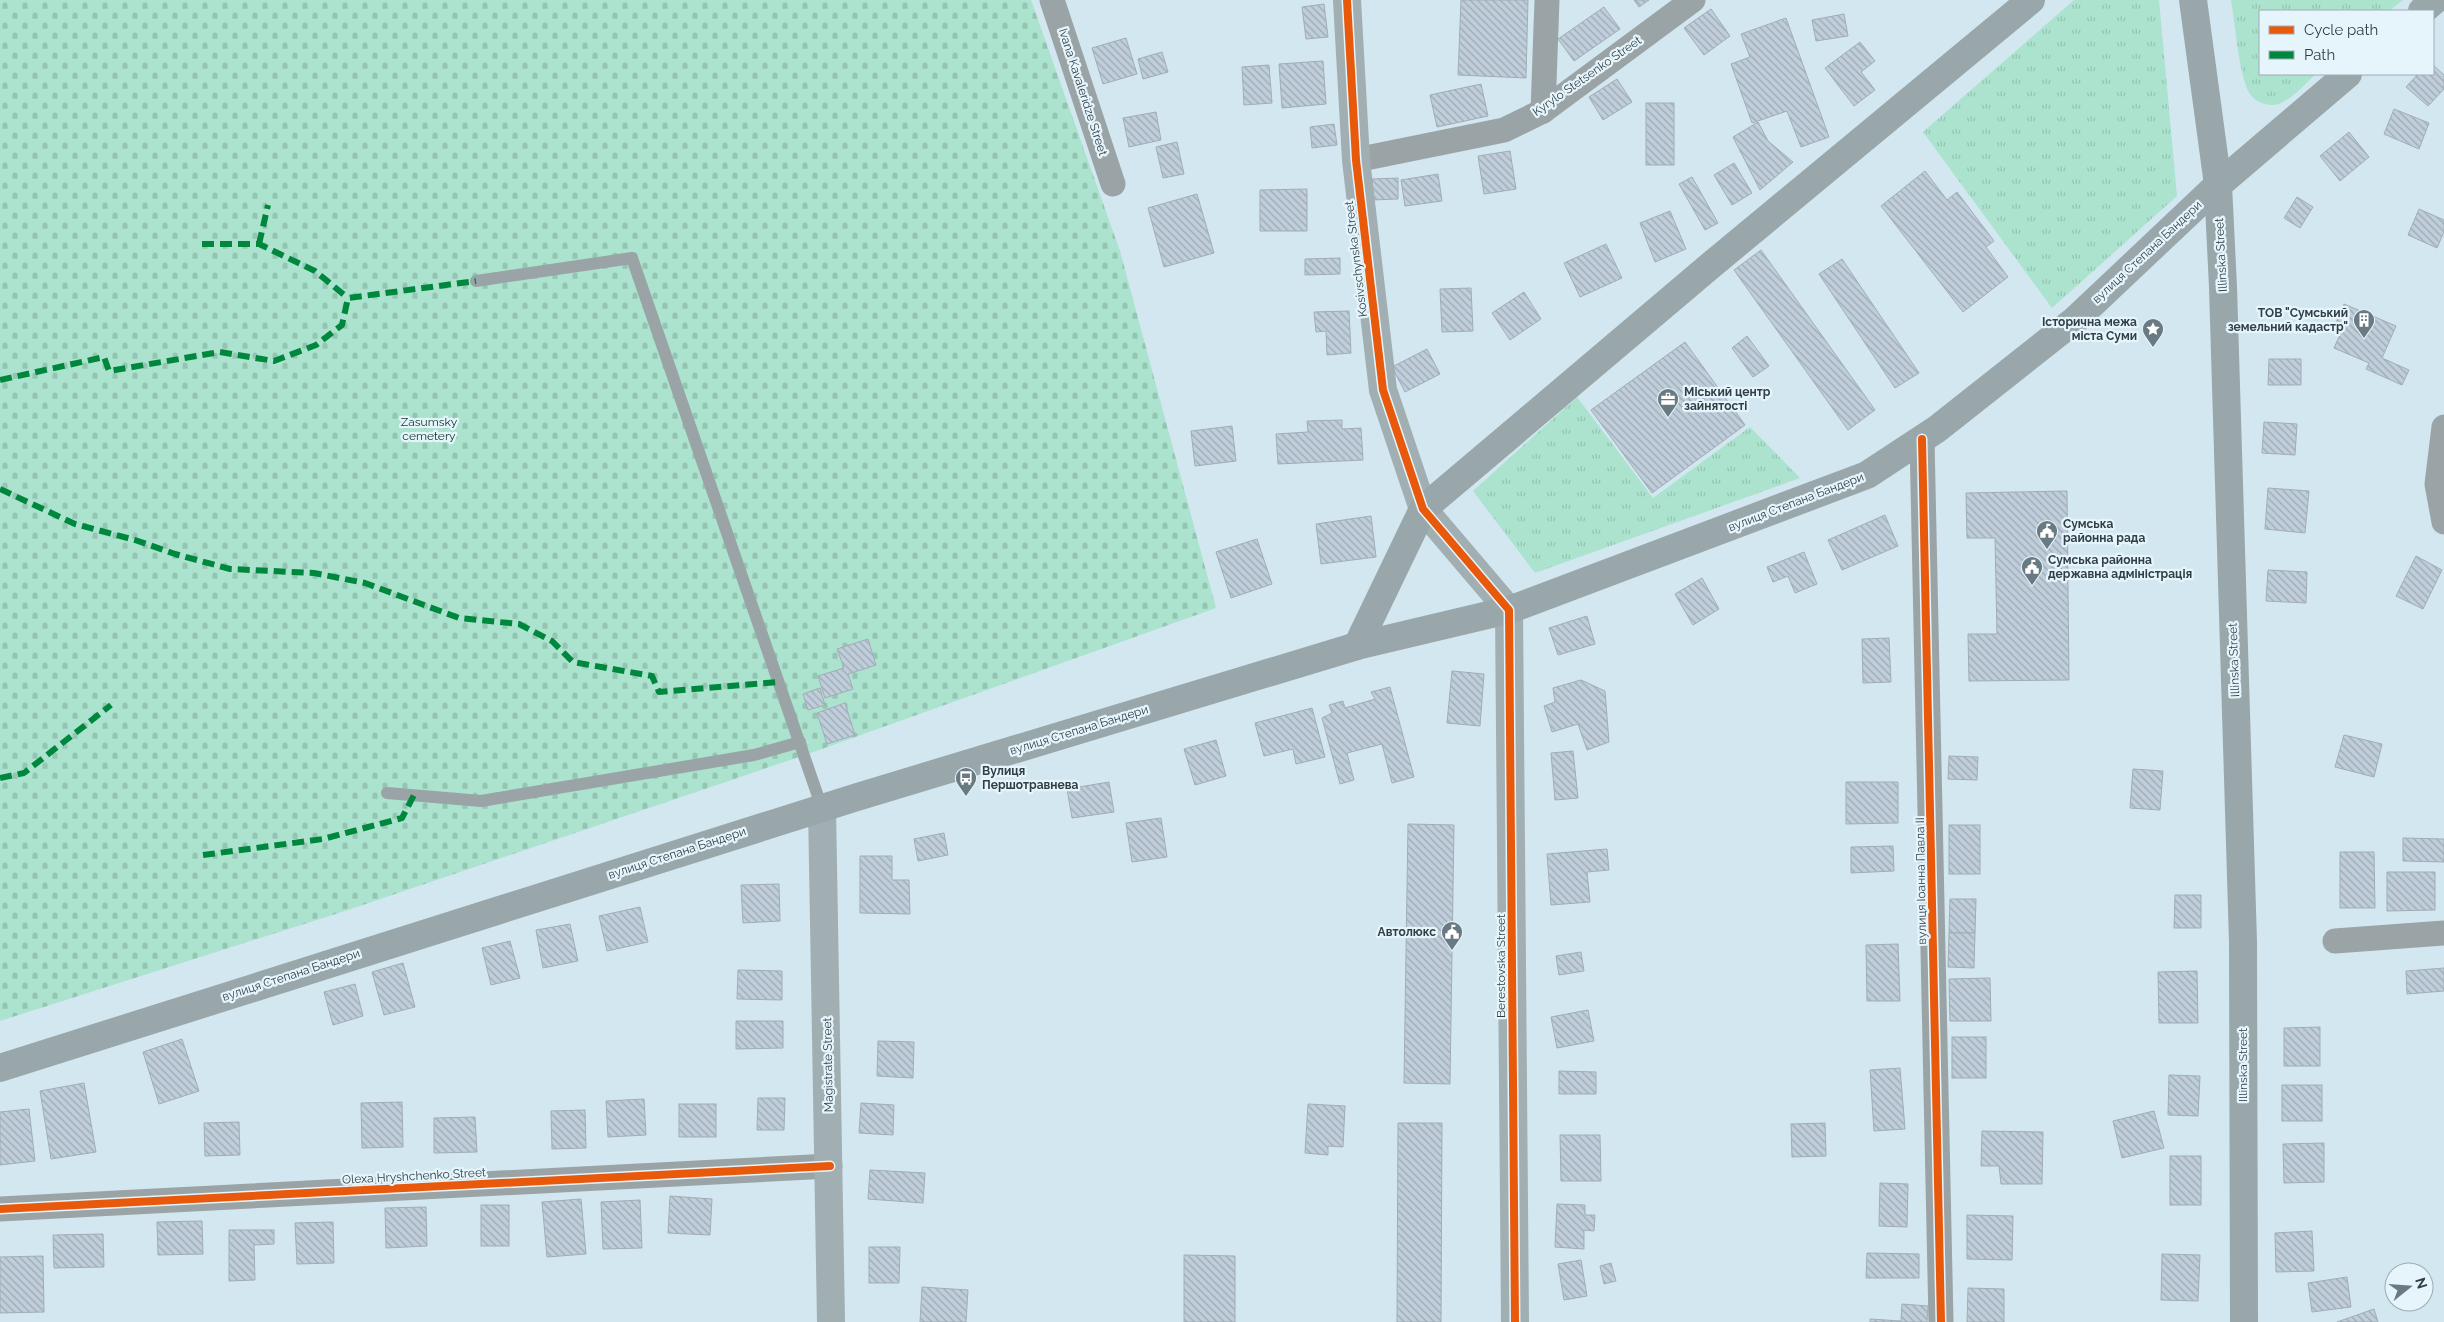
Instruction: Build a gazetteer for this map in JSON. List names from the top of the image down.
{
  "streets": {
    "main road": ["вулиця Степана Бандери", "Illinska Street"],
    "street": [
      "Kyrylo Stetsenko Street",
      "Ivana Kavaleridze Street",
      "Kosivschynska Street",
      "вулиця Іоанна Павла II",
      "Berestovska Street",
      "Magistrate Street",
      "Olexa Hryshchenko Street"
    ]
  },
  "crossings": [
    ["Kyrylo Stetsenko Street", "Kosivschynska Street"],
    ["вулиця Степана Бандери", "Illinska Street"],
    ["вулиця Степана Бандери", "вулиця Іоанна Павла II"],
    ["вулиця Степана Бандери", "Berestovska Street"],
    ["вулиця Степана Бандери", "Magistrate Street"],
    ["Magistrate Street", "Olexa Hryshchenko Street"]
  ],
  "parks": ["Zasumsky cemetery"],
  "places": {
    "building": ["ТОВ \"Сумський земельний кадастр\""],
    "place": ["Історична межа міста Суми"],
    "office": ["Міський центр зайнятості"],
    "public building": ["Сумська районна рада", "Сумська районна державна адміністрація", "Автолюкс"],
    "bus stop": ["Вулиця Першотравнева"]
  },
  "legend": ["Cycle path", "Path"],
  "north": "right"
}
